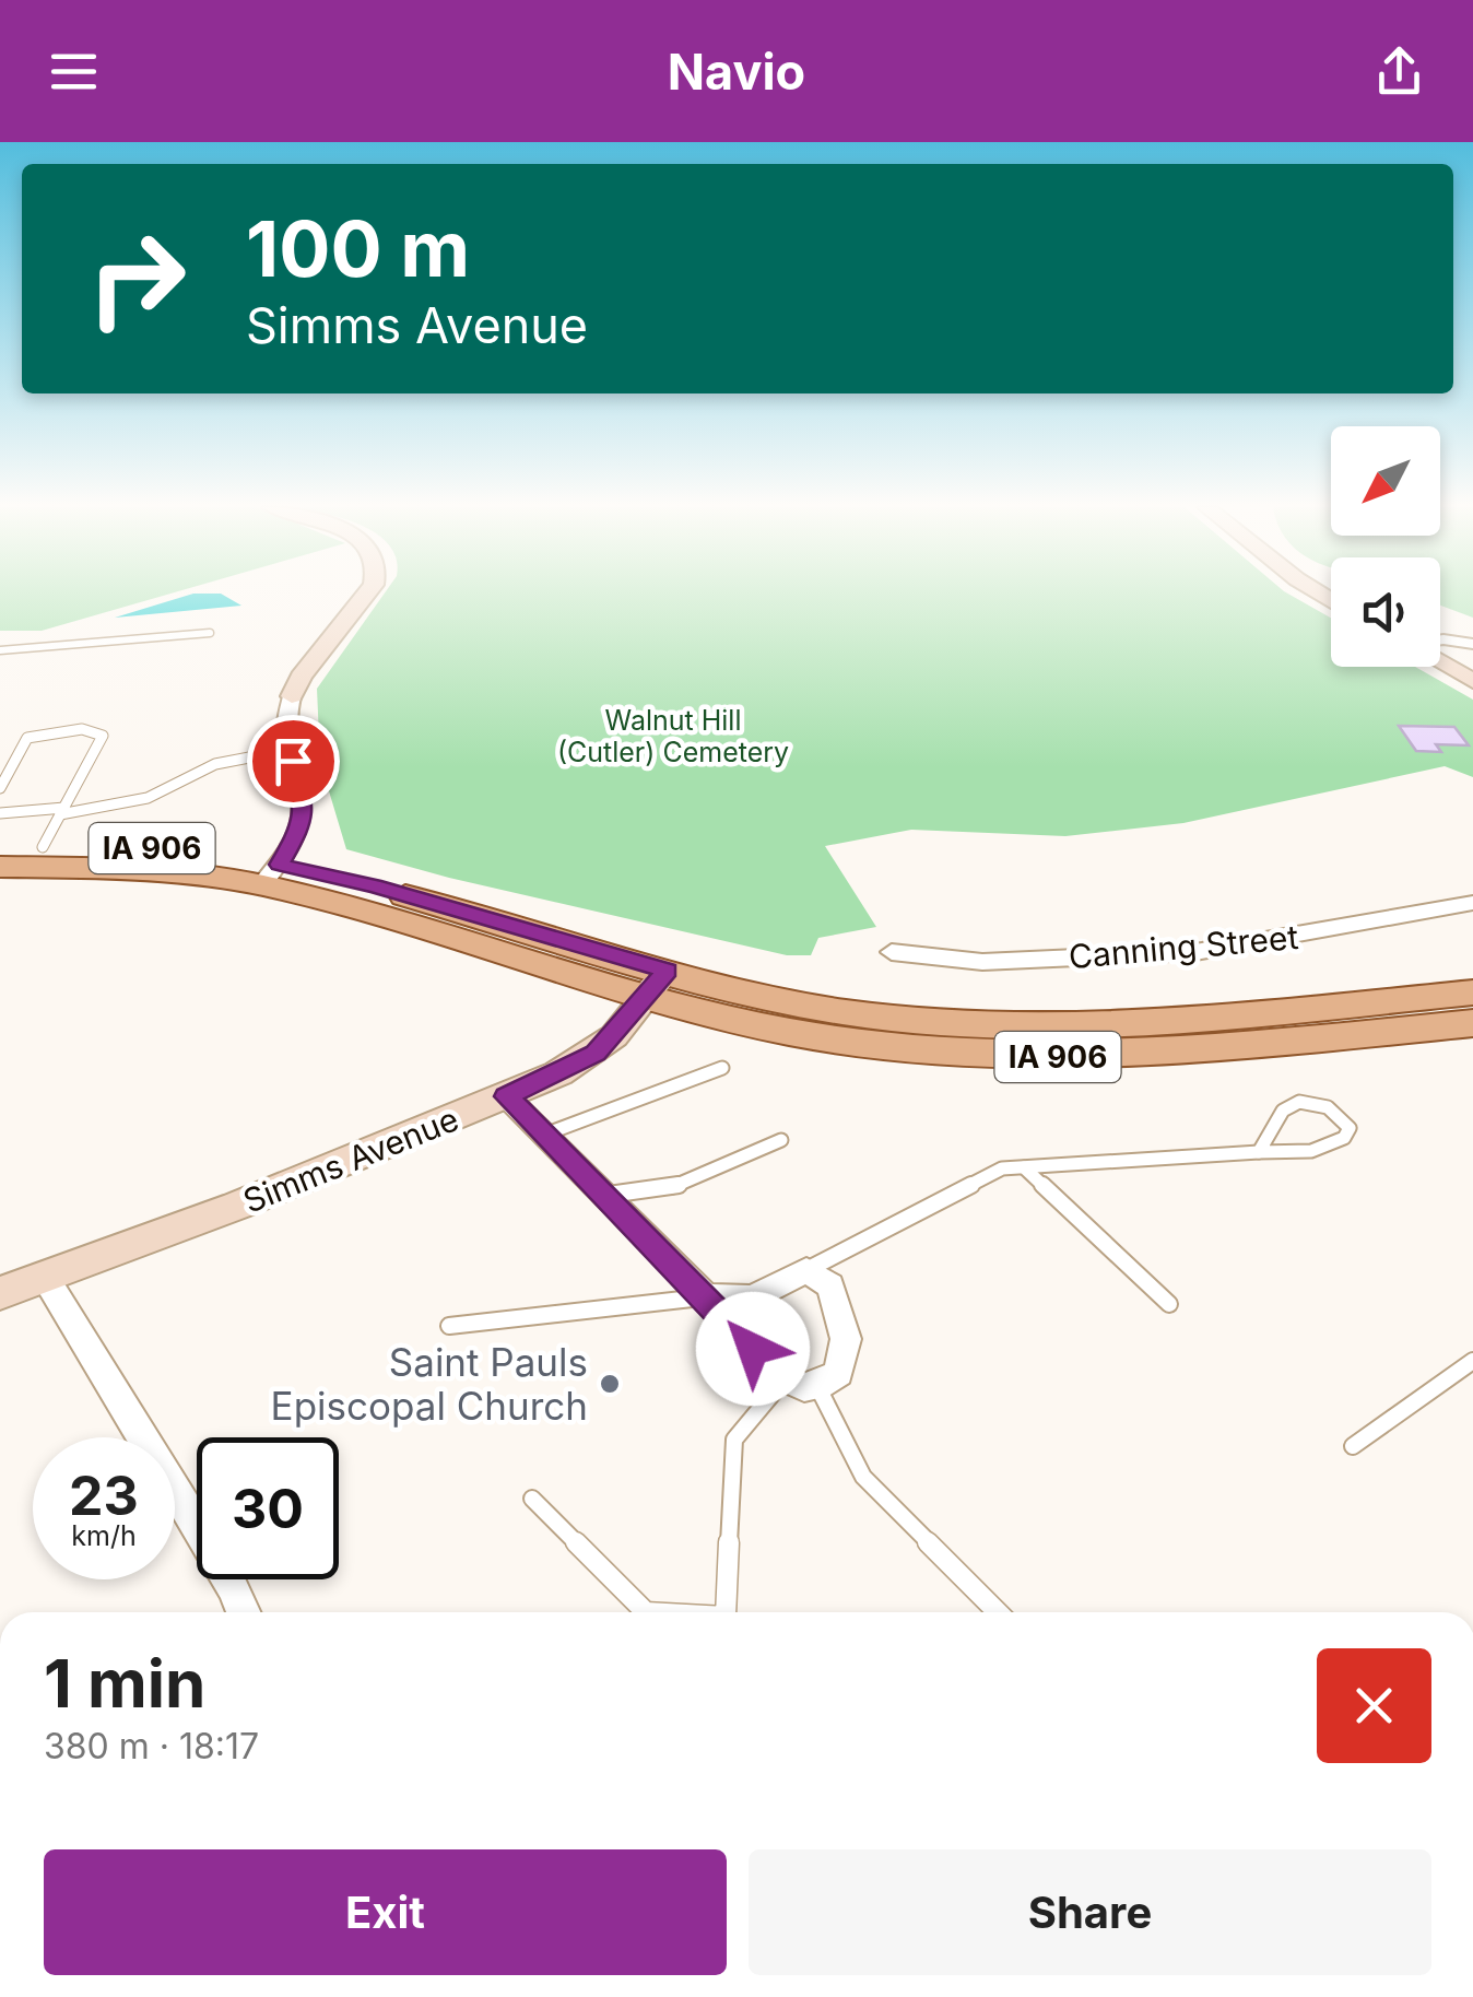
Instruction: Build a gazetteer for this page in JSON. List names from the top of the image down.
{
  "streets": {
    "main road": ["IA 906"],
    "street": ["Canning Street", "Simms Avenue"]
  },
  "crossings": [
    ["IA 906", "Simms Avenue"]
  ],
  "parks": ["Walnut Hill (Cutler) Cemetery"],
  "places": ["Saint Pauls Episcopal Church"],
  "north": "bottom left",
  "page": {
    "header": "Navio",
    "turn": ["100 m", "Simms Avenue"],
    "speed": "23 km/h",
    "limit": "30",
    "heading": ["1 min", "380 m · 18:17"],
    "buttons": ["Exit", "Share"]
  }
}
